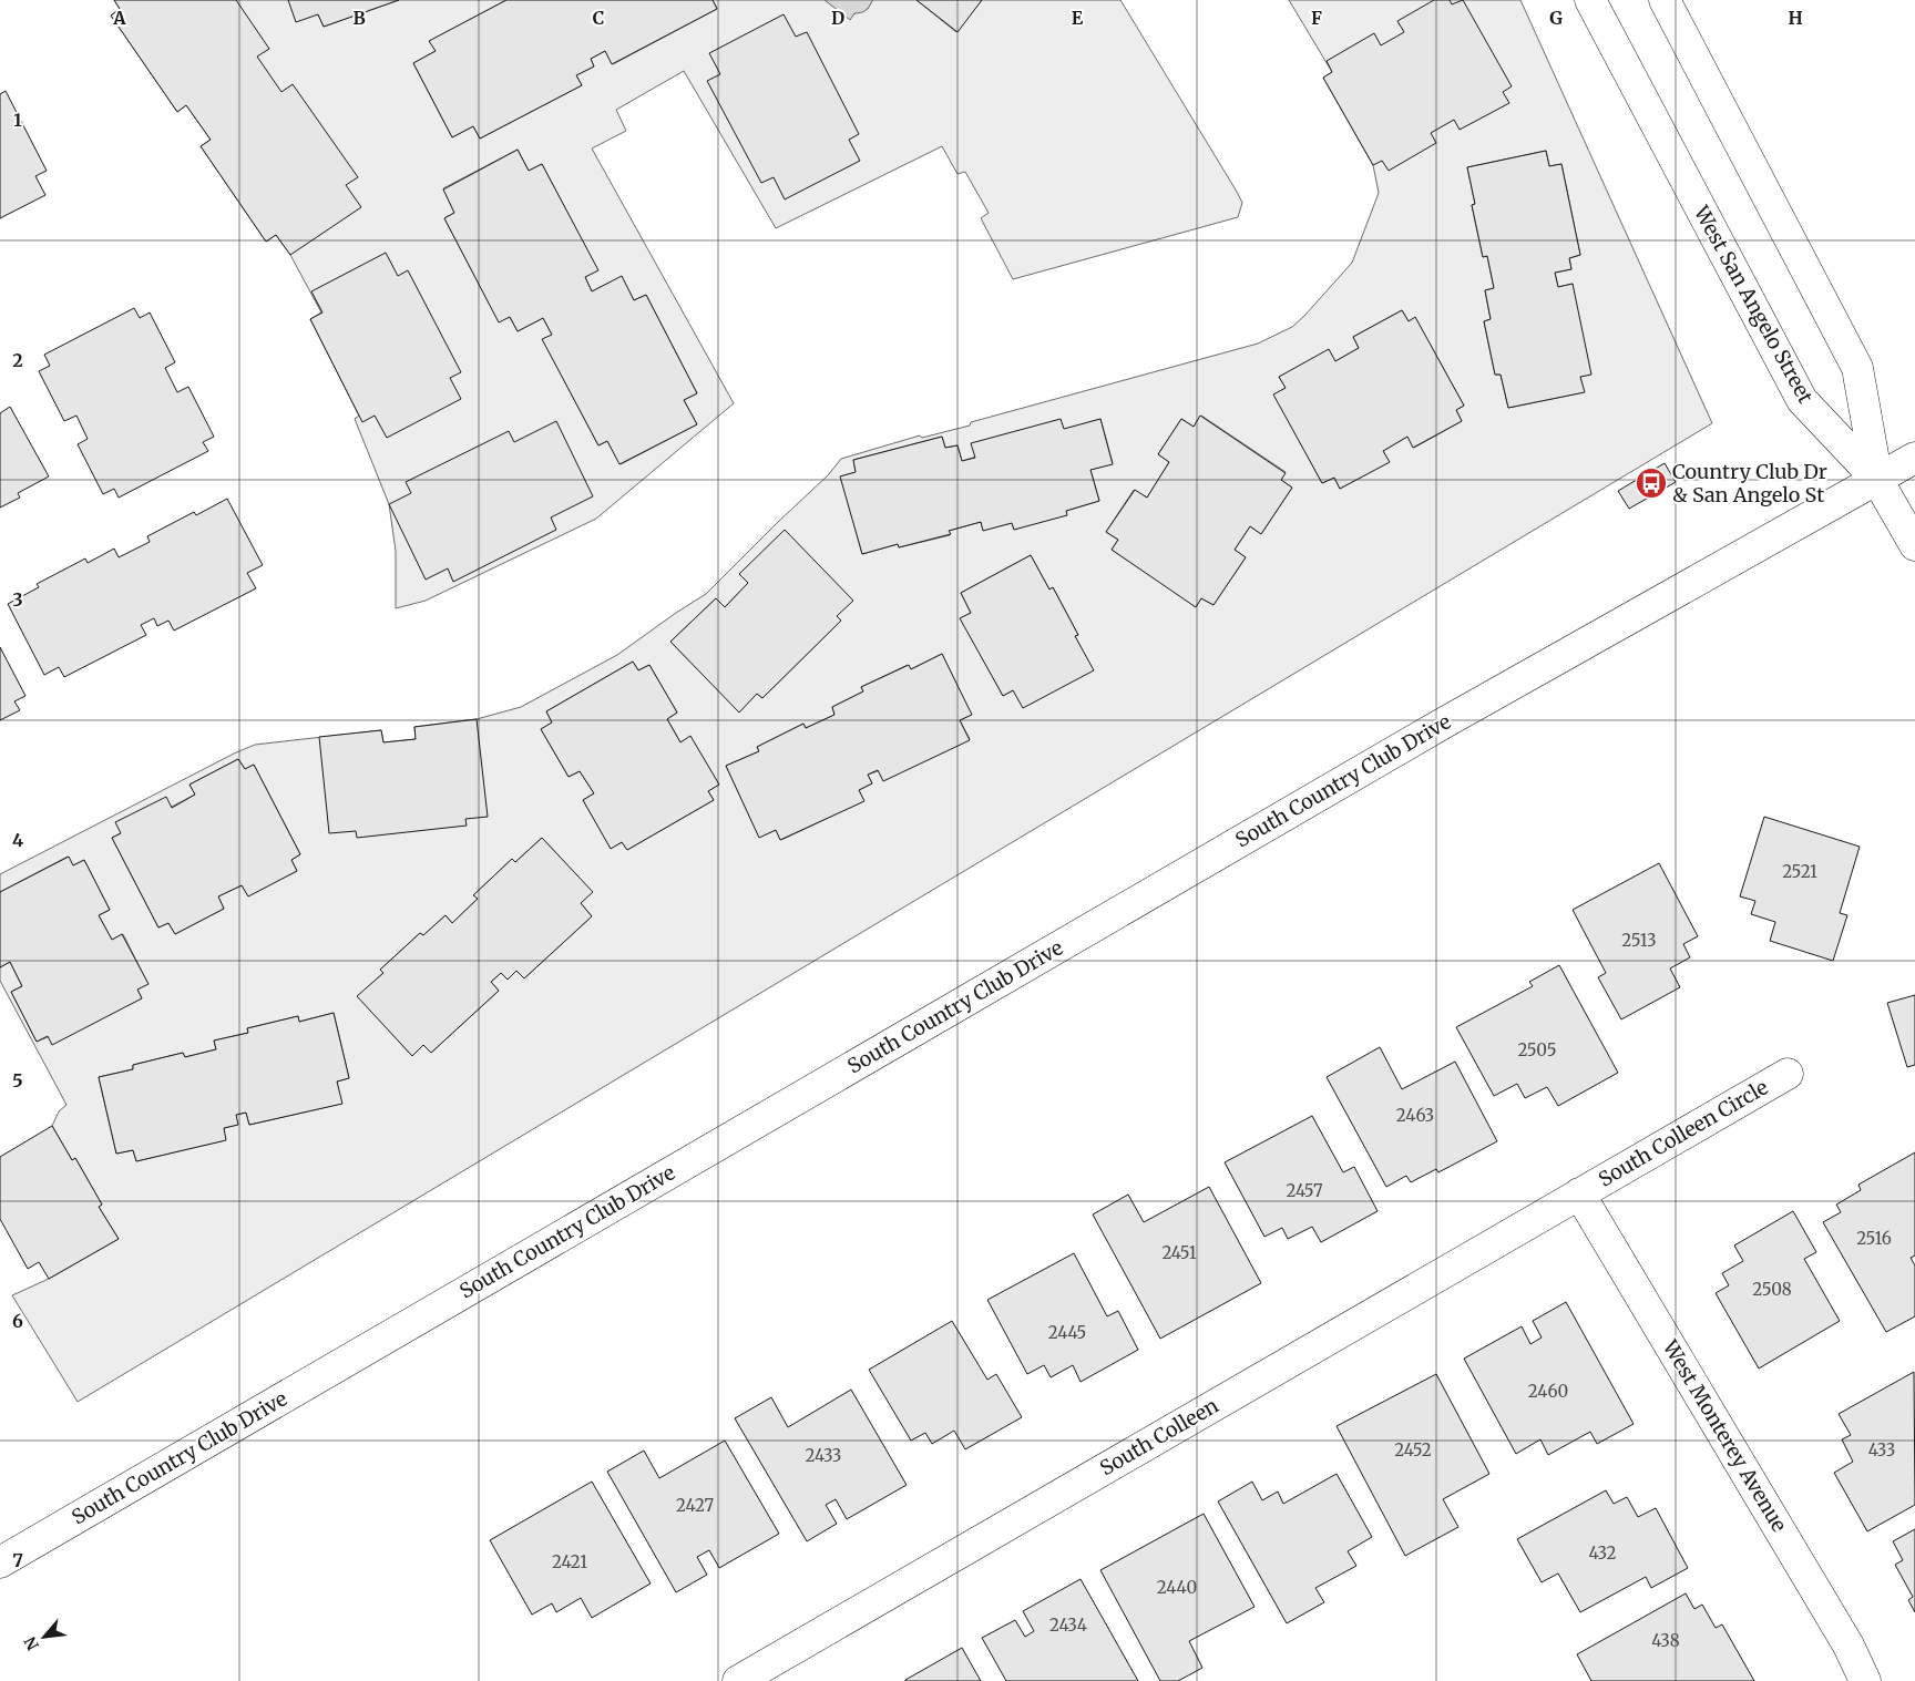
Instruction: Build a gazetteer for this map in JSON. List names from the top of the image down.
{
  "streets": {
    "street": [
      "West San Angelo Street",
      "South Country Club Drive",
      "South Colleen Circle",
      "West Monterey Avenue",
      "South Colleen"
    ]
  },
  "crossings": [
    ["West San Angelo Street", "South Country Club Drive"],
    ["South Colleen Circle", "West Monterey Avenue"],
    ["South Colleen Circle", "South Colleen"],
    ["West Monterey Avenue", "South Colleen"]
  ],
  "places": {
    "bus stop": ["Country Club Dr & San Angelo St"]
  },
  "house_numbers": [
    "2521",
    "2513",
    "2505",
    "2463",
    "2457",
    "2516",
    "2451",
    "2508",
    "2445",
    "2460",
    "2452",
    "433",
    "2433",
    "2427",
    "432",
    "2421",
    "2440",
    "2434",
    "438"
  ],
  "north": "bottom left",
  "grid": {
    "columns": [
      "A",
      "B",
      "C",
      "D",
      "E",
      "F",
      "G",
      "H"
    ],
    "rows": [
      "1",
      "2",
      "3",
      "4",
      "5",
      "6",
      "7"
    ]
  }
}
